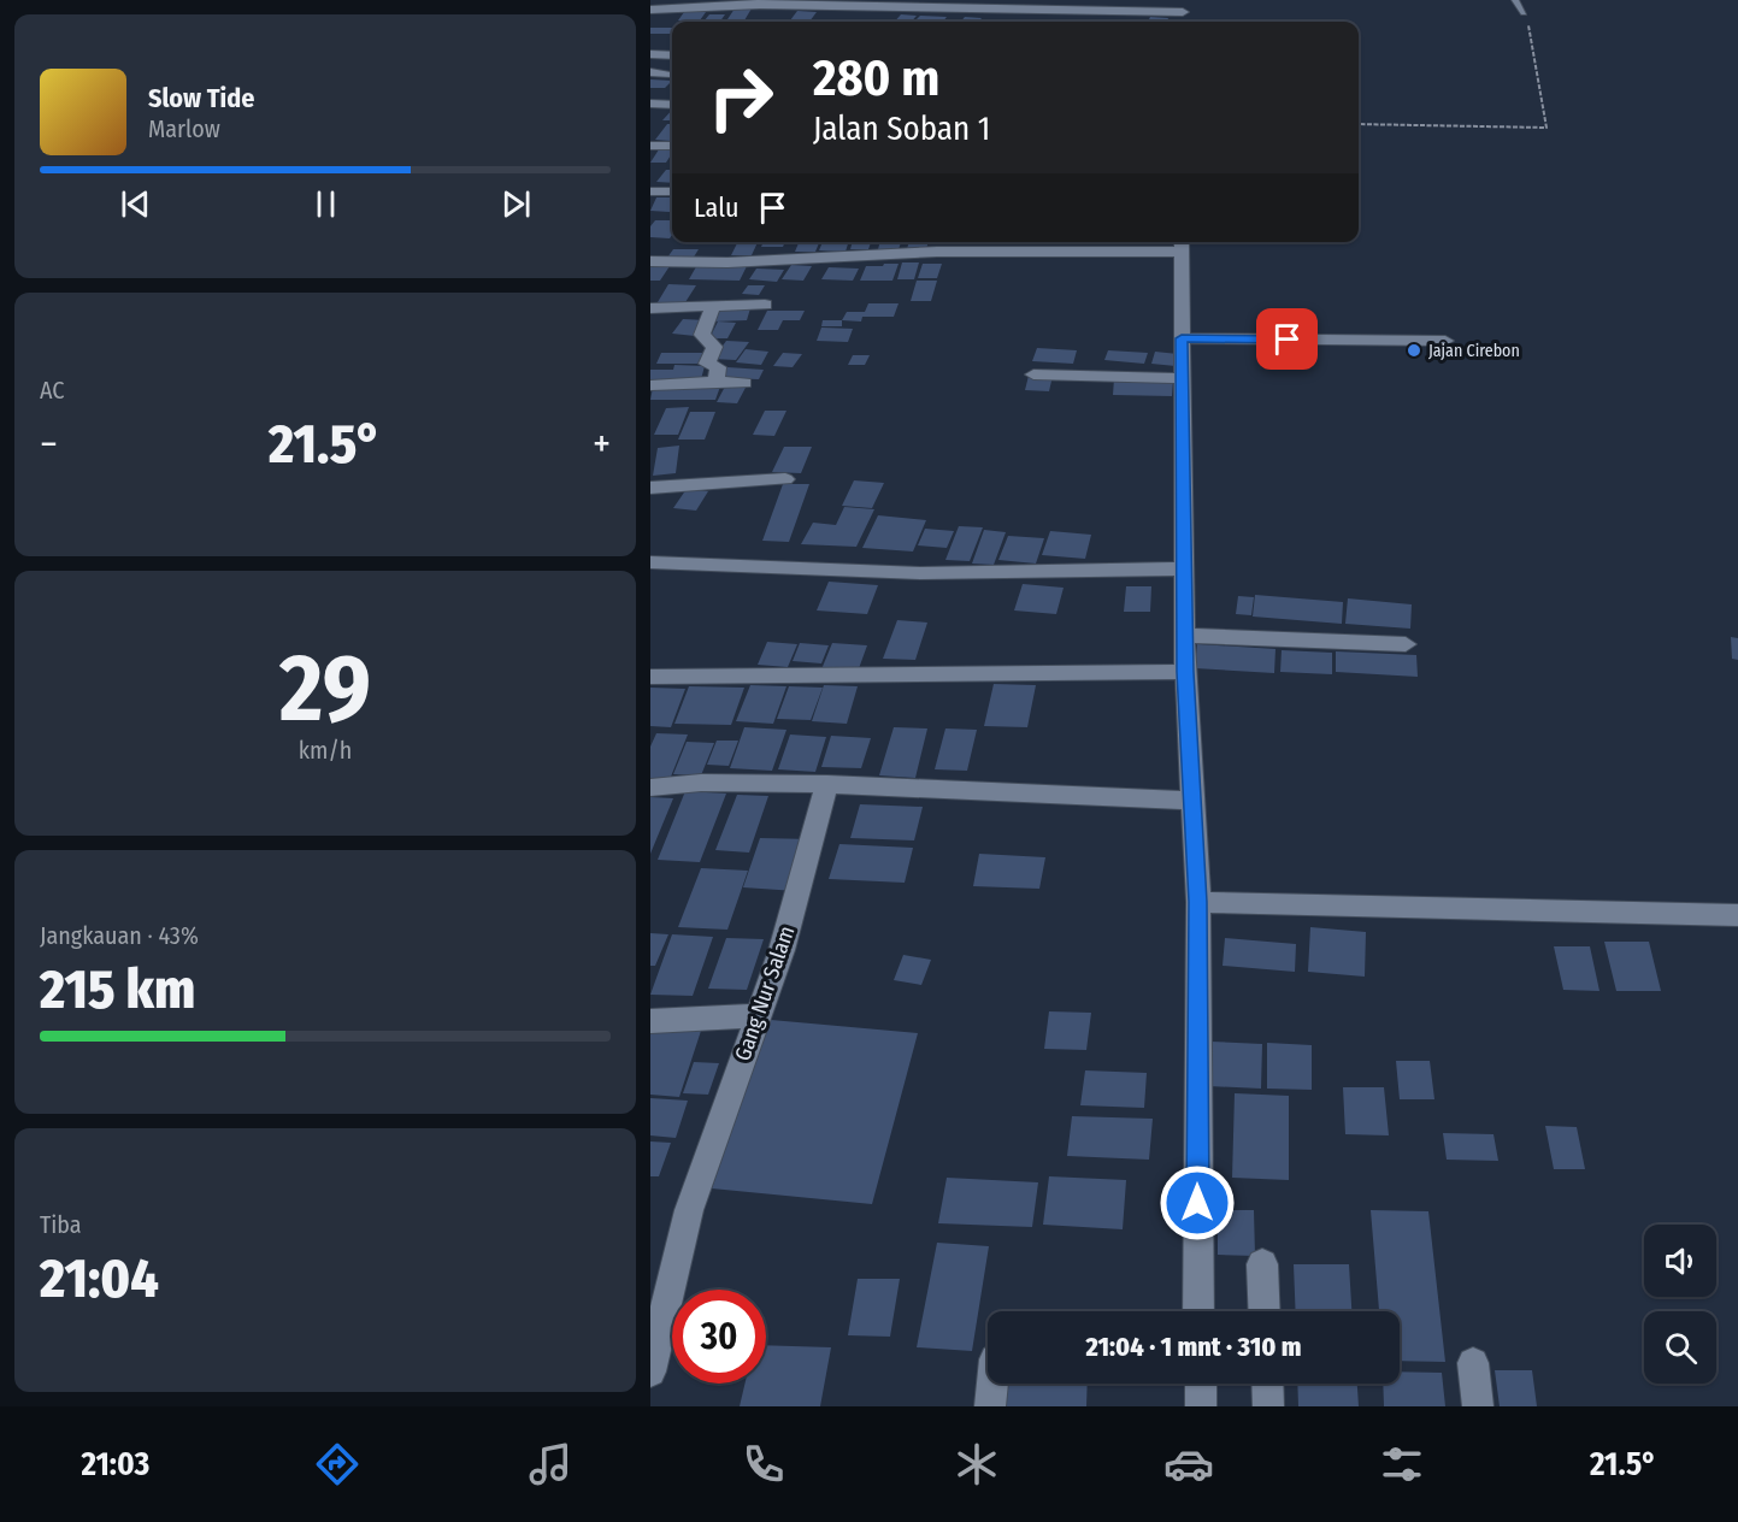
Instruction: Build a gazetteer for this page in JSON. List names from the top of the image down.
{
  "streets": {
    "street": ["Gang Nur Salam"]
  },
  "places": ["Jajan Cirebon"],
  "page": {
    "turn": ["280 m", "Jalan Soban 1"],
    "song": ["Slow Tide", "Marlow"],
    "then": "Lalu",
    "tile": [
      "AC",
      ["29", "km/h"],
      ["Jangkauan · 43%", "215 km"],
      ["Tiba", "21:04"]
    ],
    "heat": ["−", "21.5°", "+"],
    "limit": "30",
    "trip": "21:04 · 1 mnt · 310 m",
    "tabs": ["21:03", "21.5°"]
  }
}
